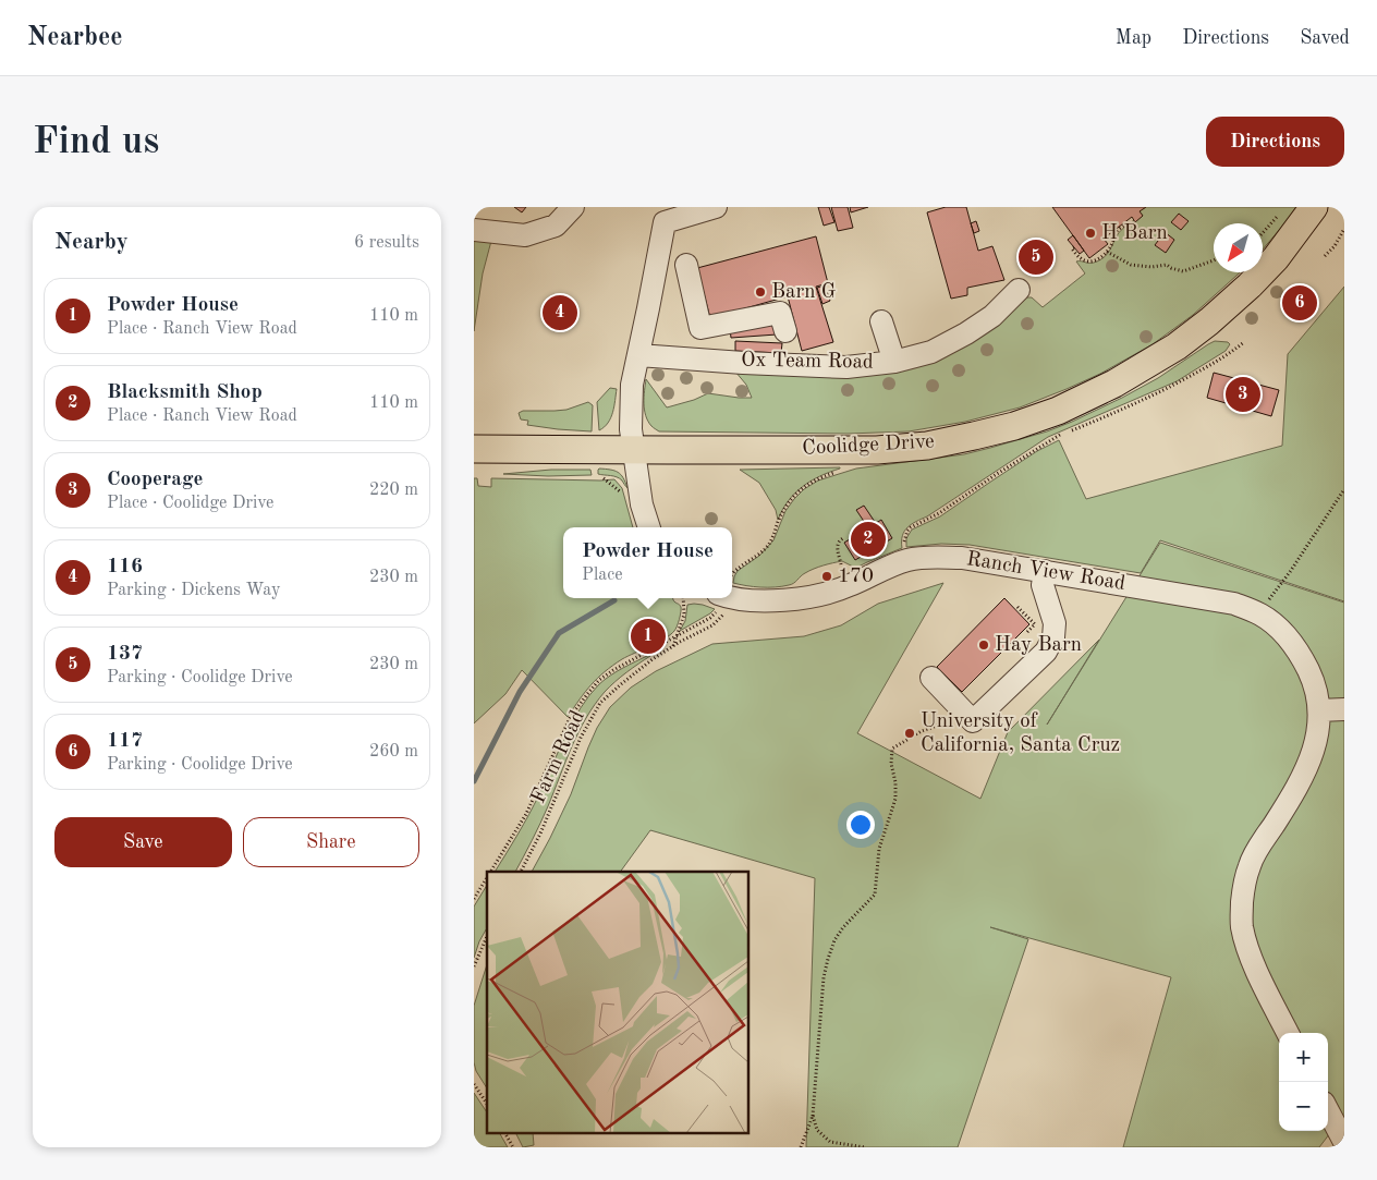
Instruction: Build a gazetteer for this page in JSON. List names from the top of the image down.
{
  "streets": {
    "main road": ["Coolidge Drive"],
    "street": ["Ox Team Road", "Ranch View Road"],
    "path": ["Farm Road"]
  },
  "crossings": [
    ["Ranch View Road", "Farm Road"]
  ],
  "places": [
    "H Barn",
    "Barn G",
    "170",
    "Hay Barn",
    "University of California, Santa Cruz"
  ],
  "north": "bottom left",
  "page": {
    "header": "Nearbee",
    "nav": ["Map", "Directions", "Saved"],
    "buttons": [
      "Directions",
      ["Save", "Share"]
    ],
    "title": "Find us",
    "heading": ["Nearby", "6 results"],
    "pins": [
      "5",
      "6",
      "4",
      "3",
      "2",
      "1"
    ],
    "list": [
      {
        "mark": "1",
        "name": "Powder House",
        "note": "Place · Ranch View Road",
        "value": "110 m"
      },
      {
        "mark": "2",
        "name": "Blacksmith Shop",
        "note": "Place · Ranch View Road",
        "value": "110 m"
      },
      {
        "mark": "3",
        "name": "Cooperage",
        "note": "Place · Coolidge Drive",
        "value": "220 m"
      },
      {
        "mark": "4",
        "name": "116",
        "note": "Parking · Dickens Way",
        "value": "230 m"
      },
      {
        "mark": "5",
        "name": "137",
        "note": "Parking · Coolidge Drive",
        "value": "230 m"
      },
      {
        "mark": "6",
        "name": "117",
        "note": "Parking · Coolidge Drive",
        "value": "260 m"
      }
    ],
    "popup": ["Powder House", "Place"],
    "map_buttons": ["+", "−"]
  }
}
